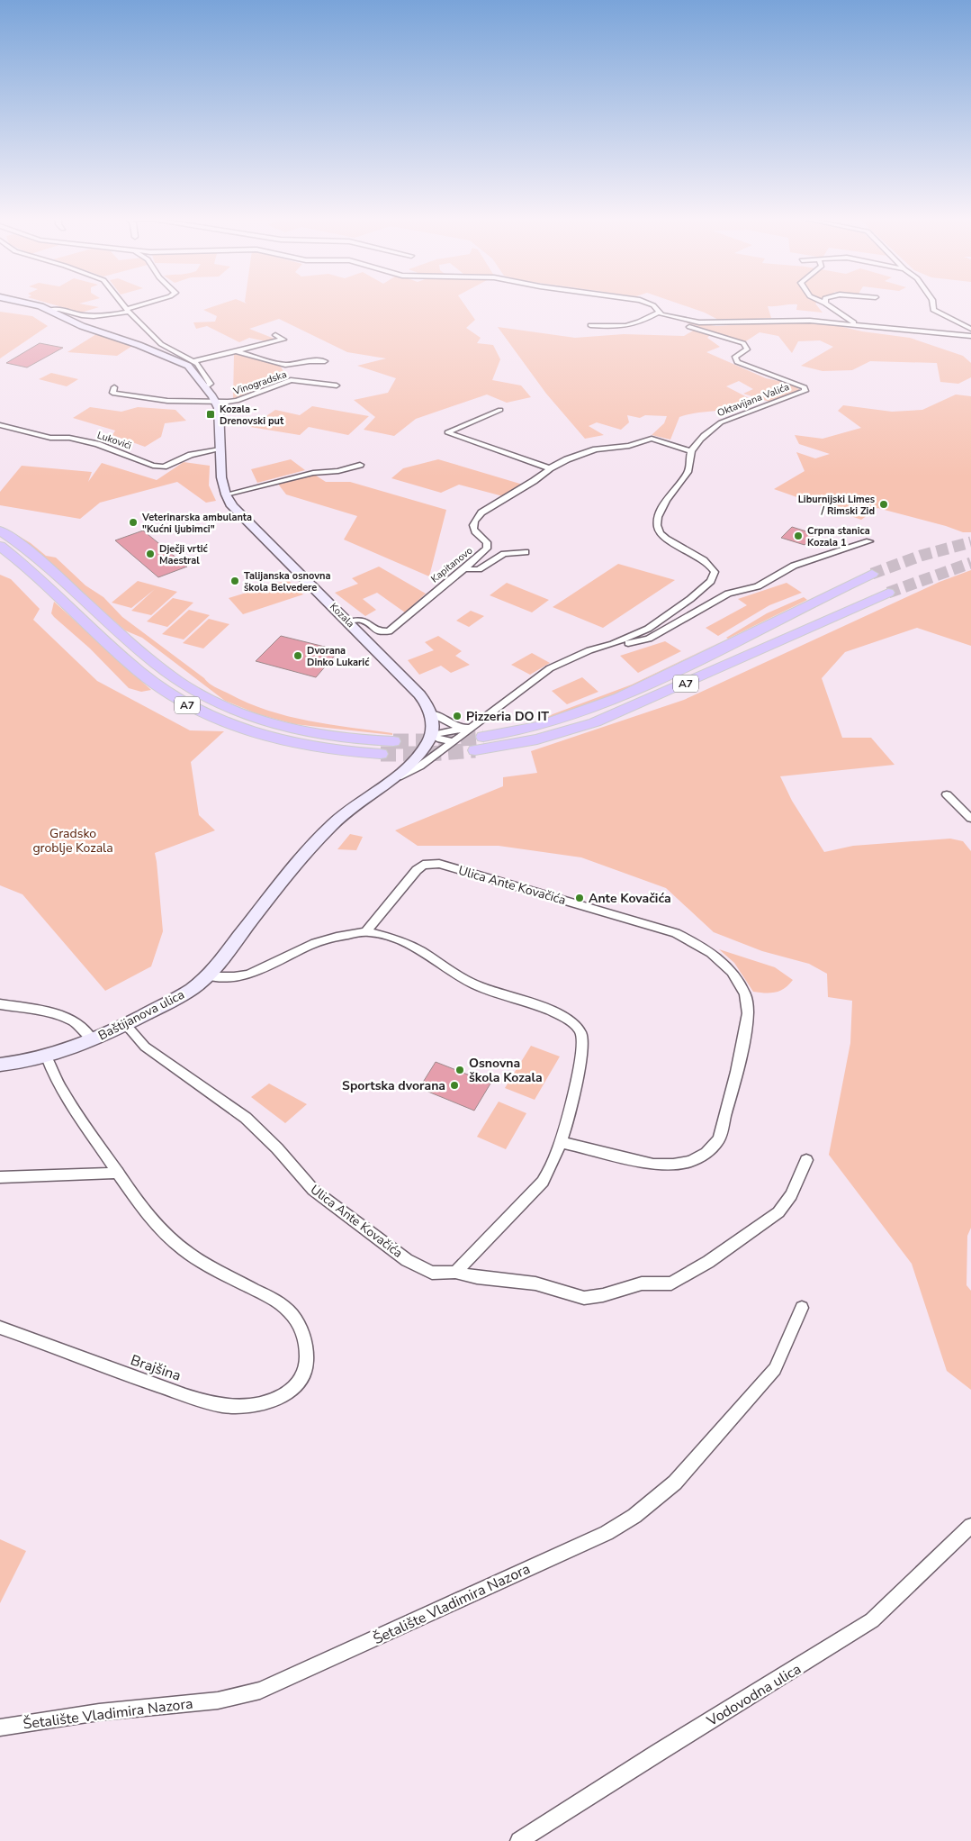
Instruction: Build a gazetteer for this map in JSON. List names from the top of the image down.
{
  "streets": {
    "highway": ["A7"],
    "main road": ["Kozala", "Baštijanova ulica"],
    "street": [
      "Vinogradska",
      "Oktavijana Valića",
      "Lukovići",
      "Kapitanovo",
      "Ulica Ante Kovačića",
      "Brajšina",
      "Šetalište Vladimira Nazora",
      "Vodovodna ulica"
    ]
  },
  "crossings": [
    ["Vinogradska", "Kozala"],
    ["Oktavijana Valića", "Kapitanovo"],
    ["Lukovići", "Kozala"],
    ["Kapitanovo", "Kozala"],
    ["Ulica Ante Kovačića", "Baštijanova ulica"]
  ],
  "parks": ["Gradsko groblje Kozala"],
  "places": {
    "transit": ["Kozala - Drenovski put"],
    "other": [
      "Liburnijski Limes / Rimski Zid",
      "Veterinarska ambulanta \"Kućni ljubimci\"",
      "Crpna stanica Kozala 1",
      "Dječji vrtić Maestral",
      "Talijanska osnovna škola Belvedere",
      "Dvorana Dinko Lukarić",
      "Pizzeria DO IT",
      "Ante Kovačića",
      "Osnovna škola Kozala",
      "Sportska dvorana"
    ]
  }
}
